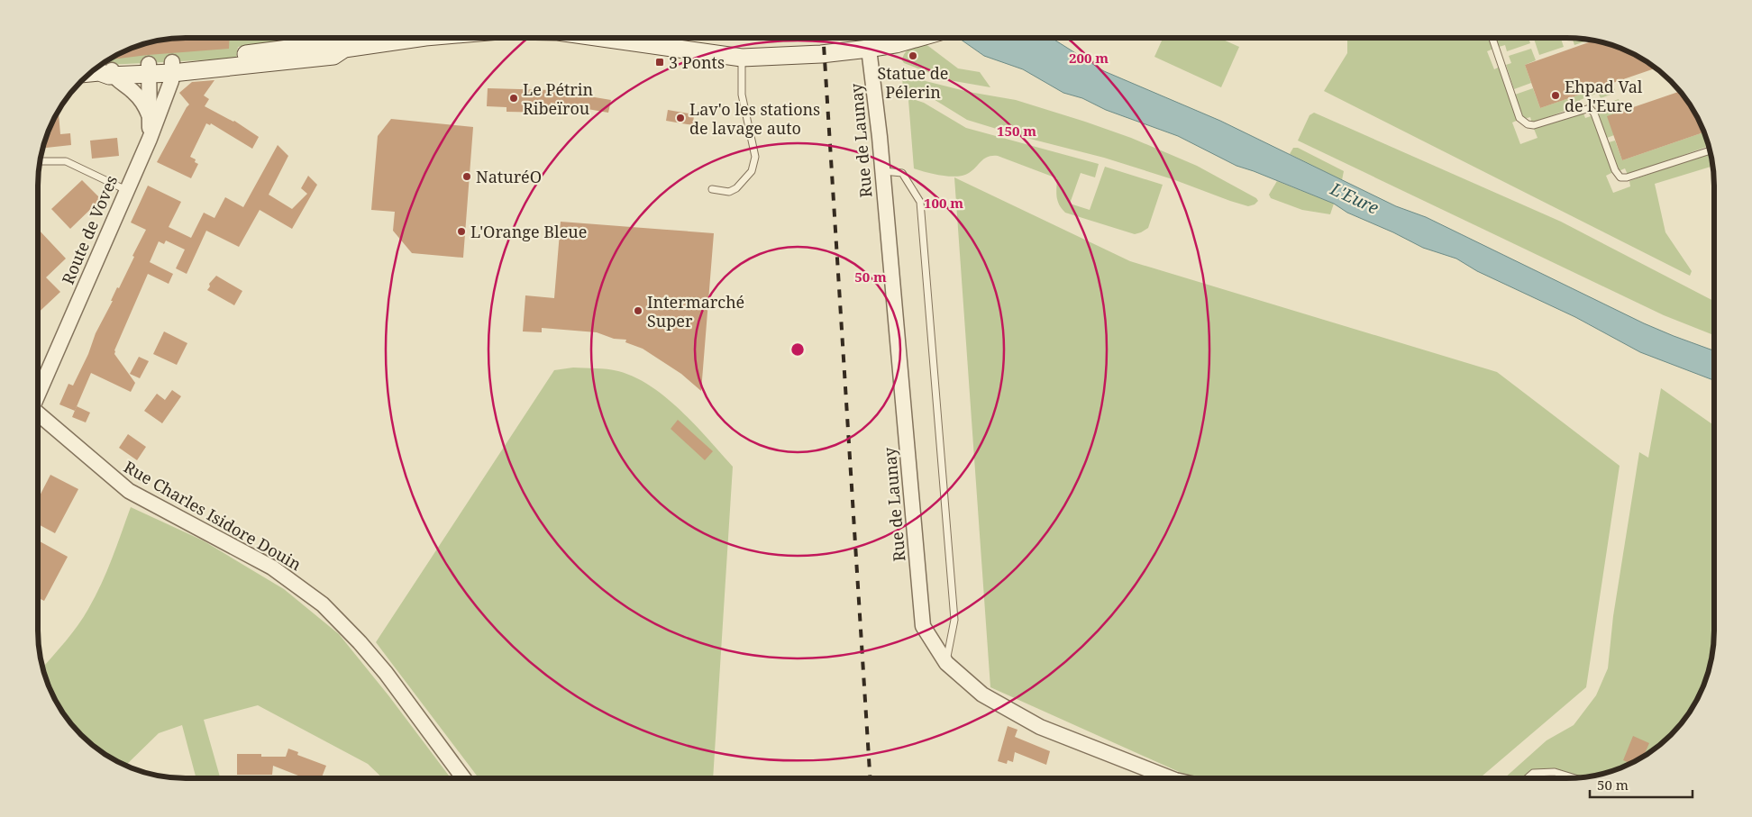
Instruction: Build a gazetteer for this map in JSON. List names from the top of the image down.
{
  "streets": {
    "street": ["Rue de Launay", "Route de Voves", "Rue Charles Isidore Douin"]
  },
  "water": ["L'Eure"],
  "places": {
    "other": [
      "Statue de Pélerin",
      "Ehpad Val de l'Eure",
      "Le Pétrin Ribeïrou",
      "Lav'o les stations de lavage auto",
      "NaturéO",
      "L'Orange Bleue",
      "Intermarché Super"
    ],
    "transit": ["3 Ponts"]
  },
  "scale_bar": "50 m",
  "rings": [
    "200 m",
    "150 m",
    "100 m",
    "50 m"
  ]
}
